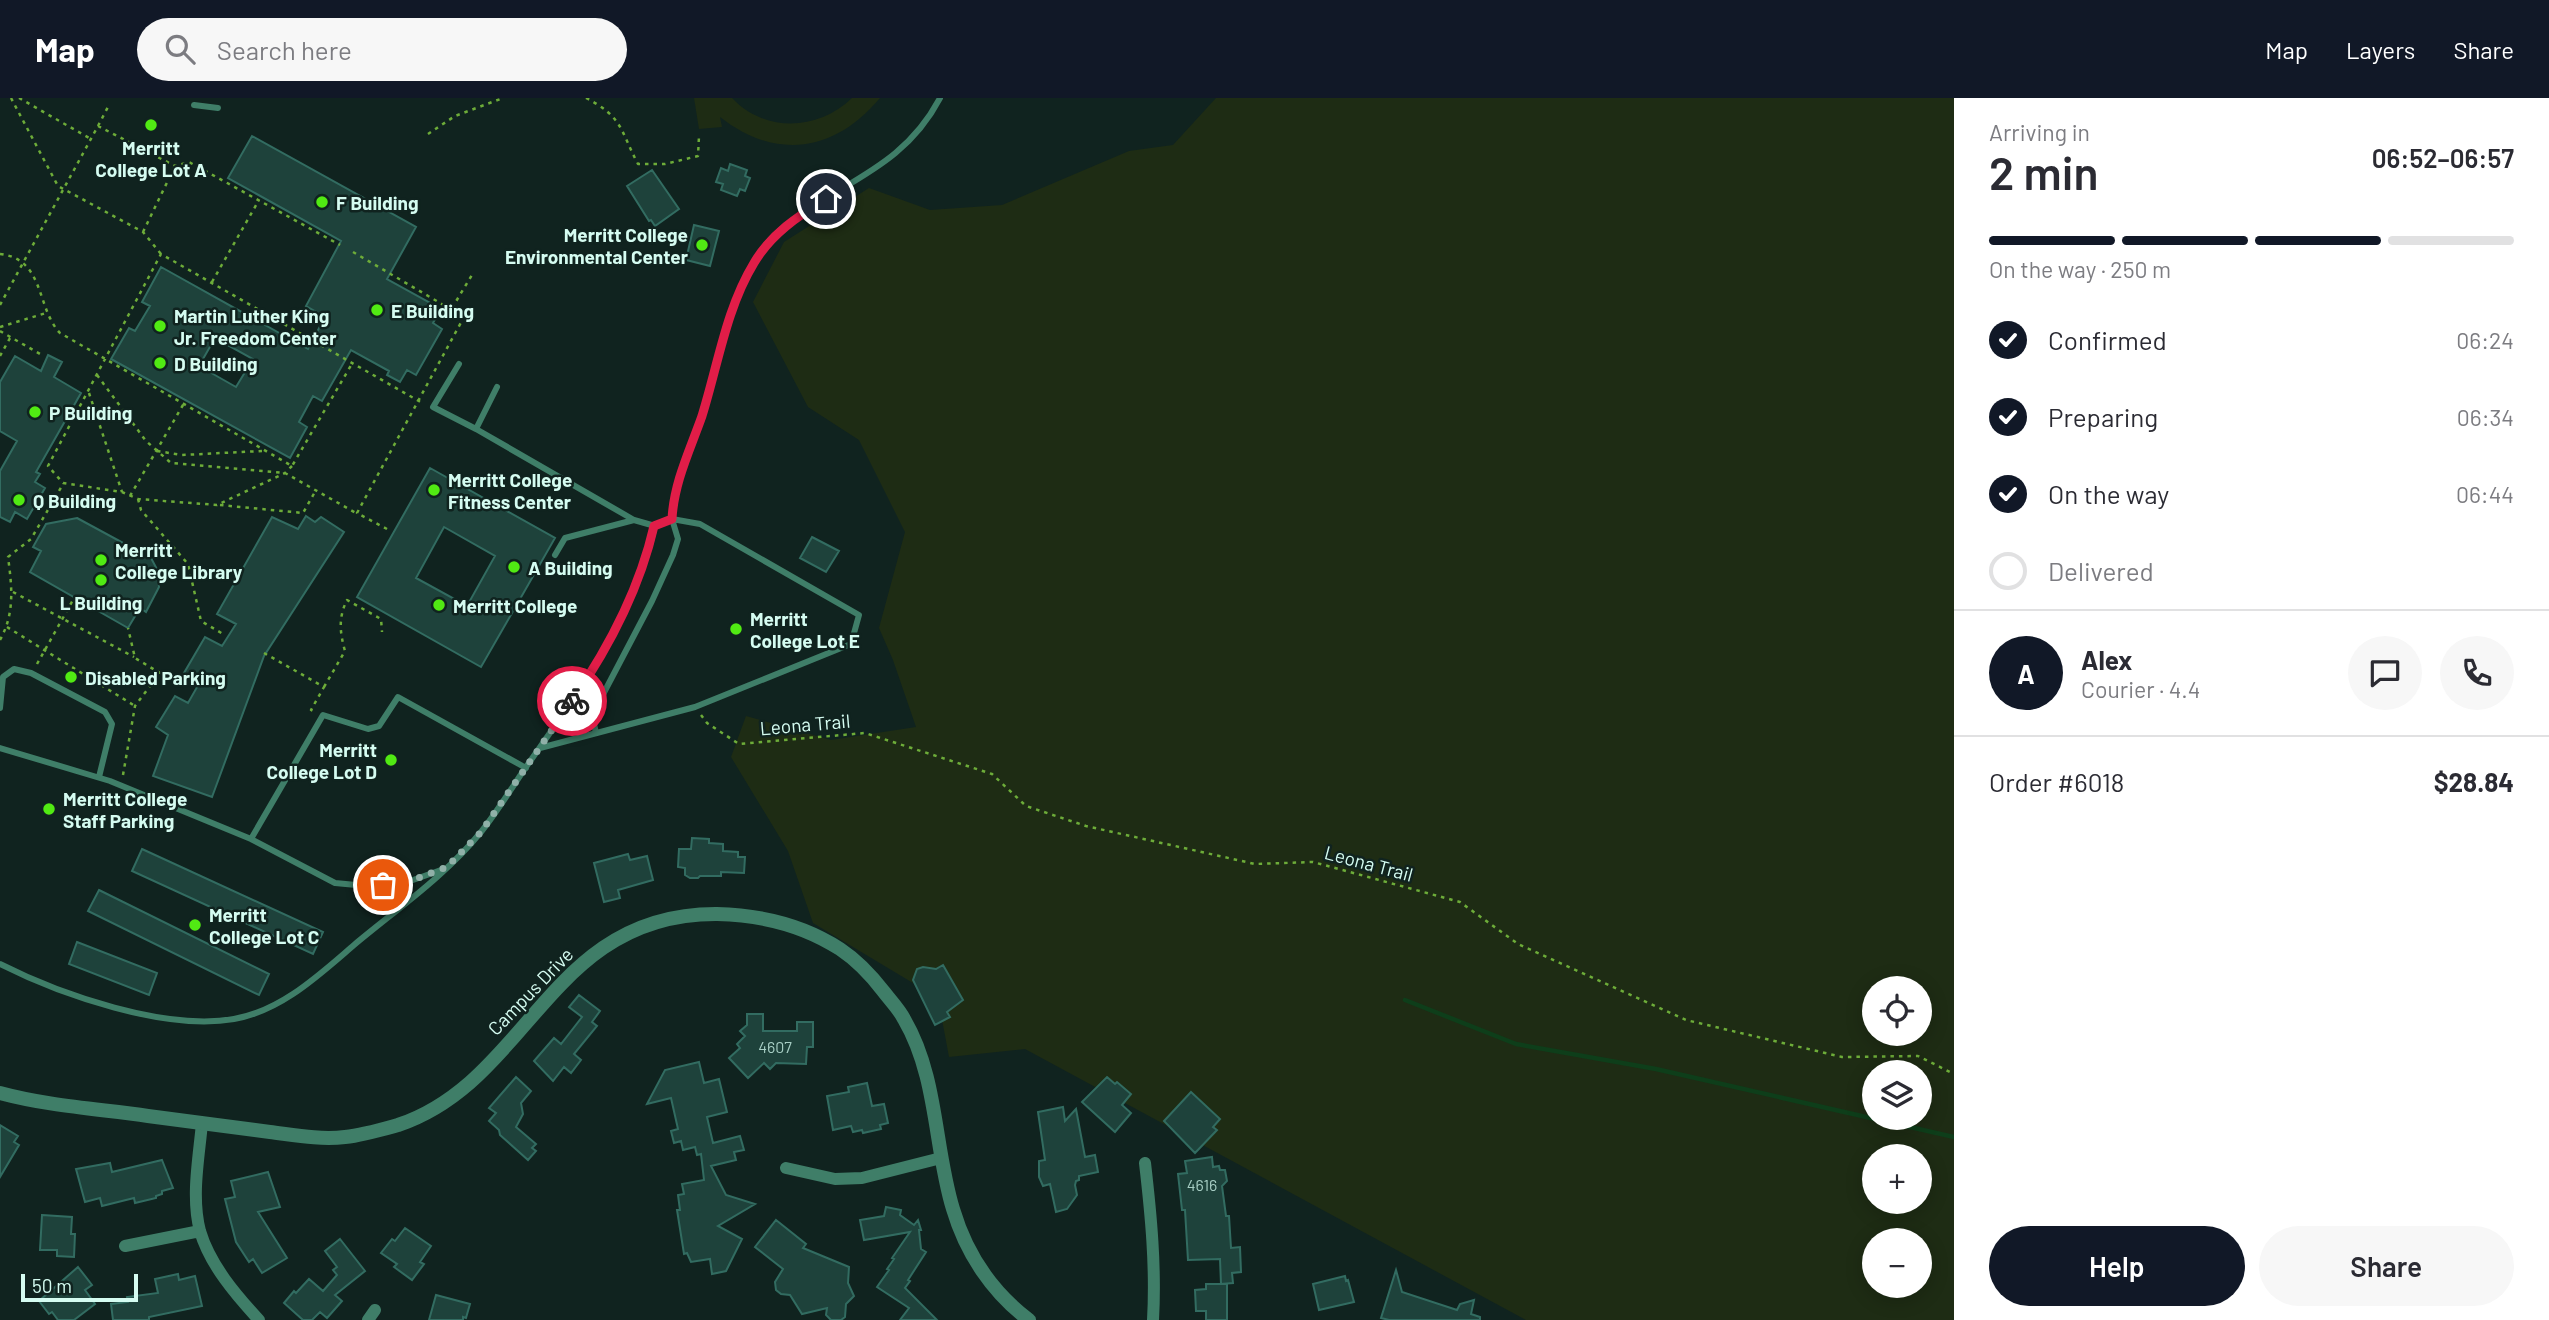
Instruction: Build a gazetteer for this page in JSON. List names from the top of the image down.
{
  "streets": {
    "street": ["Campus Drive"],
    "path": ["Leona Trail"]
  },
  "places": [
    "Merritt College Lot A",
    "F Building",
    "Merritt College Environmental Center",
    "E Building",
    "Martin Luther King Jr. Freedom Center",
    "D Building",
    "P Building",
    "Merritt College Fitness Center",
    "Q Building",
    "Merritt College Library",
    "A Building",
    "L Building",
    "Merritt College",
    "Merritt College Lot E",
    "Disabled Parking",
    "Merritt College Lot D",
    "Merritt College Staff Parking",
    "Merritt College Lot C"
  ],
  "house_numbers": ["4607", "4616"],
  "scale_bar": "50 m",
  "page": {
    "header": "Map",
    "search": "Search here",
    "nav": ["Map", "Layers", "Share"],
    "heading": ["2 min", "Arriving in", "06:52–06:57"],
    "panel": [
      "Alex",
      "Courier · 4.4",
      "Order #6018",
      "$28.84"
    ],
    "bar": "On the way · 250 m",
    "list": [
      ["Confirmed", "06:24"],
      ["Preparing", "06:34"],
      ["On the way", "06:44"],
      "Delivered"
    ],
    "round": "A",
    "map_buttons": ["+", "−"],
    "buttons": ["Help", "Share"],
    "scale": "50 m"
  }
}
